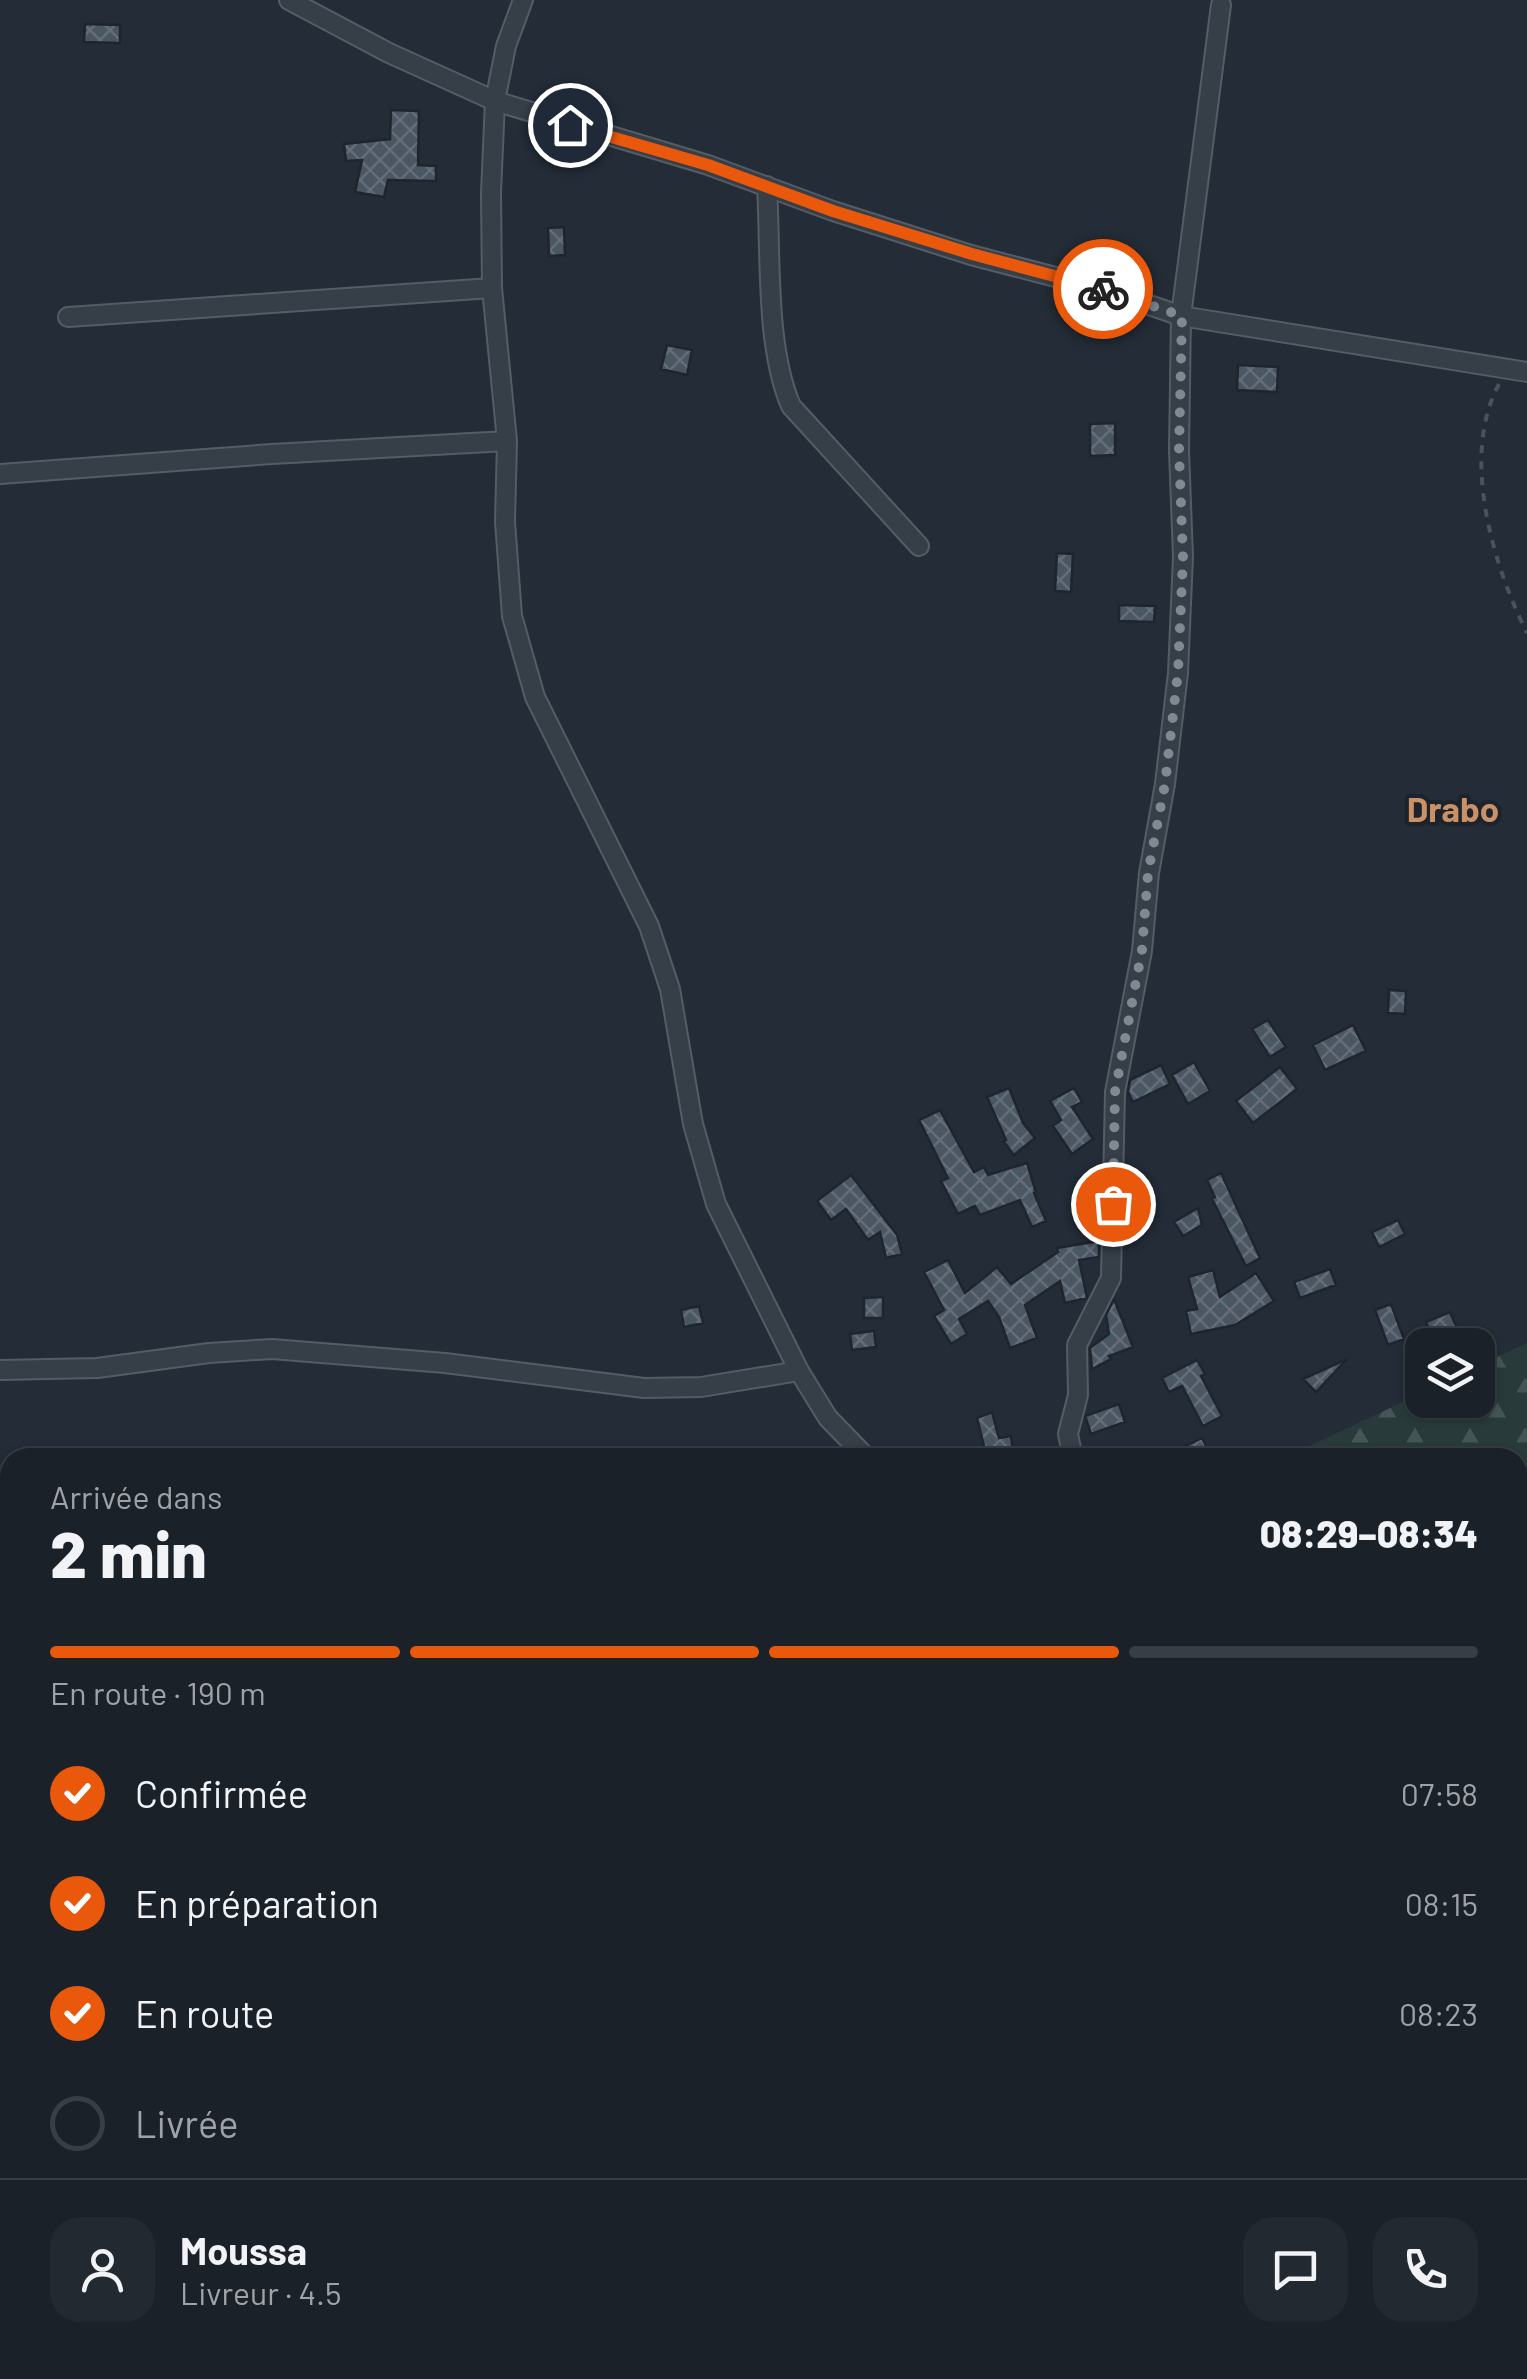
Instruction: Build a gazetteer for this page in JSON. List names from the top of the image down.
{
  "districts": ["Drabo"],
  "page": {
    "heading": ["2 min", "Arrivée dans", "08:29–08:34"],
    "panel": ["Moussa", "Livreur · 4.5"],
    "bar": "En route · 190 m",
    "list": [
      ["Confirmée", "07:58"],
      ["En préparation", "08:15"],
      ["En route", "08:23"],
      "Livrée"
    ]
  }
}
